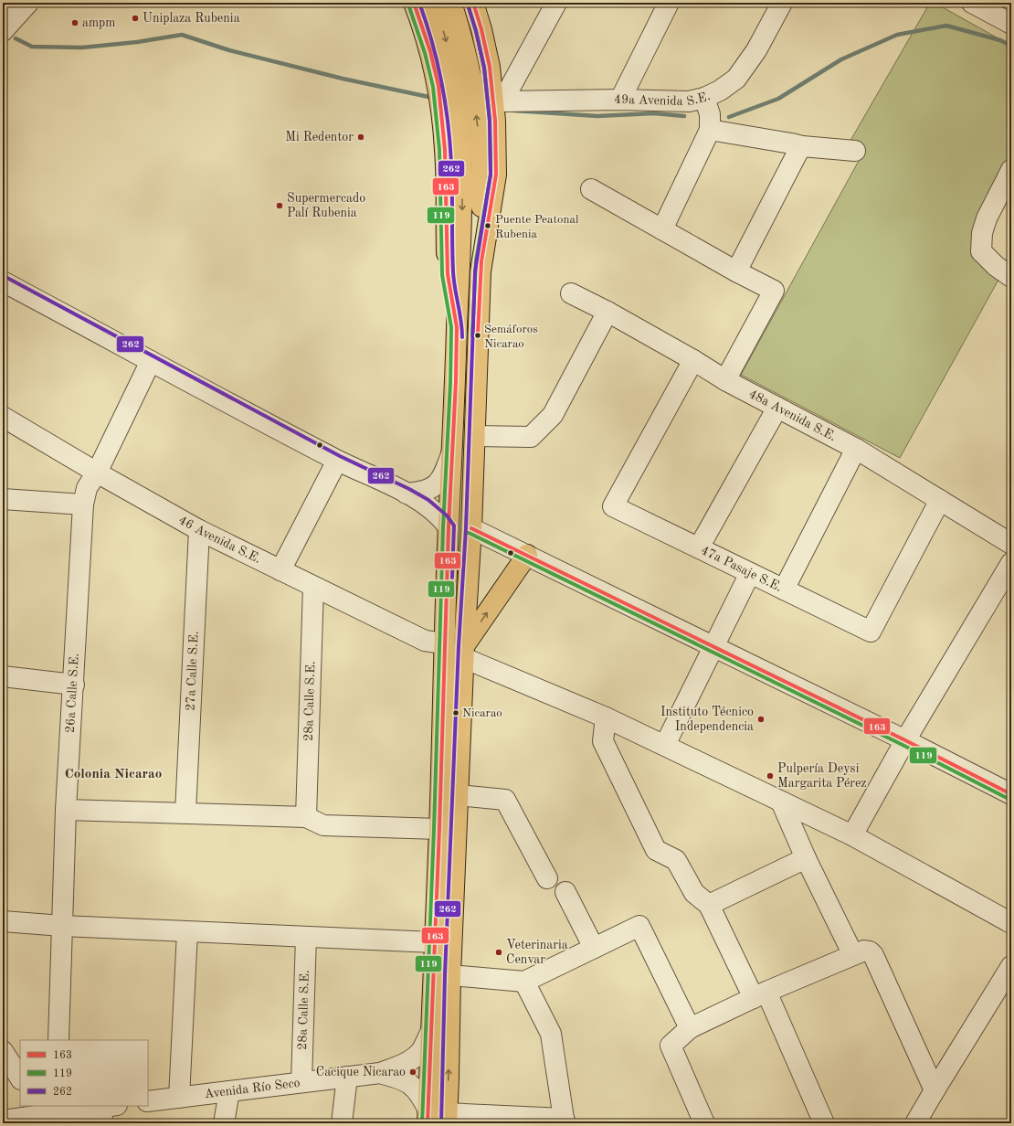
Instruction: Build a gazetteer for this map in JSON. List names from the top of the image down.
{
  "streets": {
    "street": [
      "49a Avenida S.E.",
      "48a Avenida S.E.",
      "46 Avenida S.E.",
      "47a Pasaje S.E.",
      "27a Calle S.E.",
      "26a Calle S.E.",
      "28a Calle S.E.",
      "Avenida Río Seco"
    ]
  },
  "crossings": [
    ["48a Avenida S.E.", "47a Pasaje S.E."],
    ["46 Avenida S.E.", "27a Calle S.E."],
    ["46 Avenida S.E.", "26a Calle S.E."],
    ["46 Avenida S.E.", "28a Calle S.E."],
    ["28a Calle S.E.", "Avenida Río Seco"]
  ],
  "districts": ["Colonia Nicarao"],
  "places": [
    "Uniplaza Rubenia",
    "ampm",
    "Mi Redentor",
    "Supermercado Palí Rubenia",
    "Puente Peatonal Rubenia",
    "Semáforos Nicarao",
    "Nicarao",
    "Instituto Técnico Independencia",
    "Pulpería Deysi Margarita Pérez",
    "Veterinaria Cenvar",
    "Cacique Nicarao"
  ],
  "lines": ["transit line 163", "transit line 262", "transit line 119"],
  "legend": ["163", "119", "262"]
}
